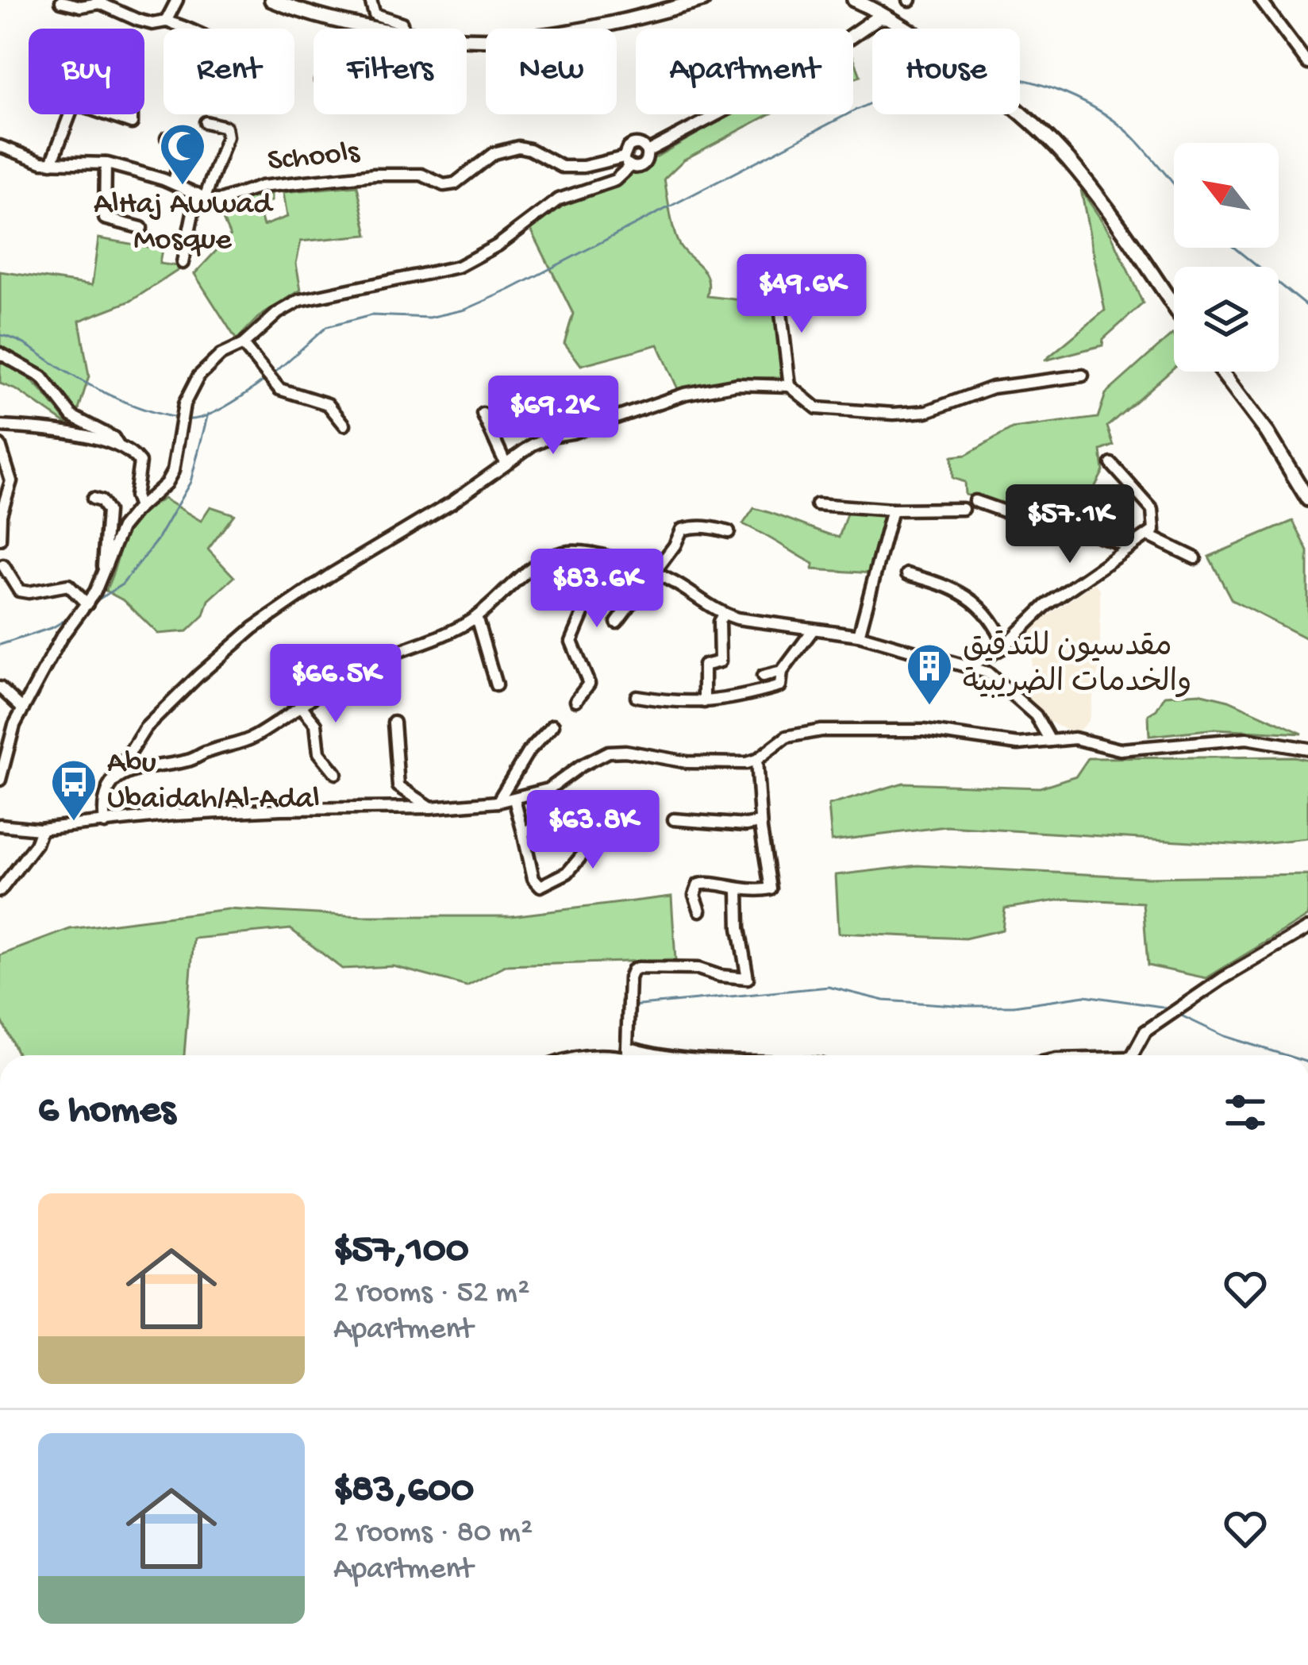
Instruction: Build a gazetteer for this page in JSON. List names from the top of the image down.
{
  "streets": {
    "street": ["Schools"]
  },
  "places": {
    "mosque": ["AlHaj Awwad Mosque"],
    "building": ["مقدسيون للتدقيق والخدمات الضريبية"],
    "bus stop": ["Abu Ubaidah/Al-Adal"]
  },
  "north": "top left",
  "page": {
    "chip": [
      "Buy",
      "Rent",
      "Filters",
      "New",
      "Apartment",
      "House"
    ],
    "price": [
      "$49.6K",
      "$69.2K",
      "$57.1K",
      "$83.6K",
      "$66.5K",
      "$63.8K"
    ],
    "heading": "6 homes",
    "list": [
      {
        "name": "$57,100",
        "note": "2 rooms · 52 m² · Apartment"
      },
      {
        "name": "$83,600",
        "note": "2 rooms · 80 m² · Apartment"
      }
    ]
  }
}
